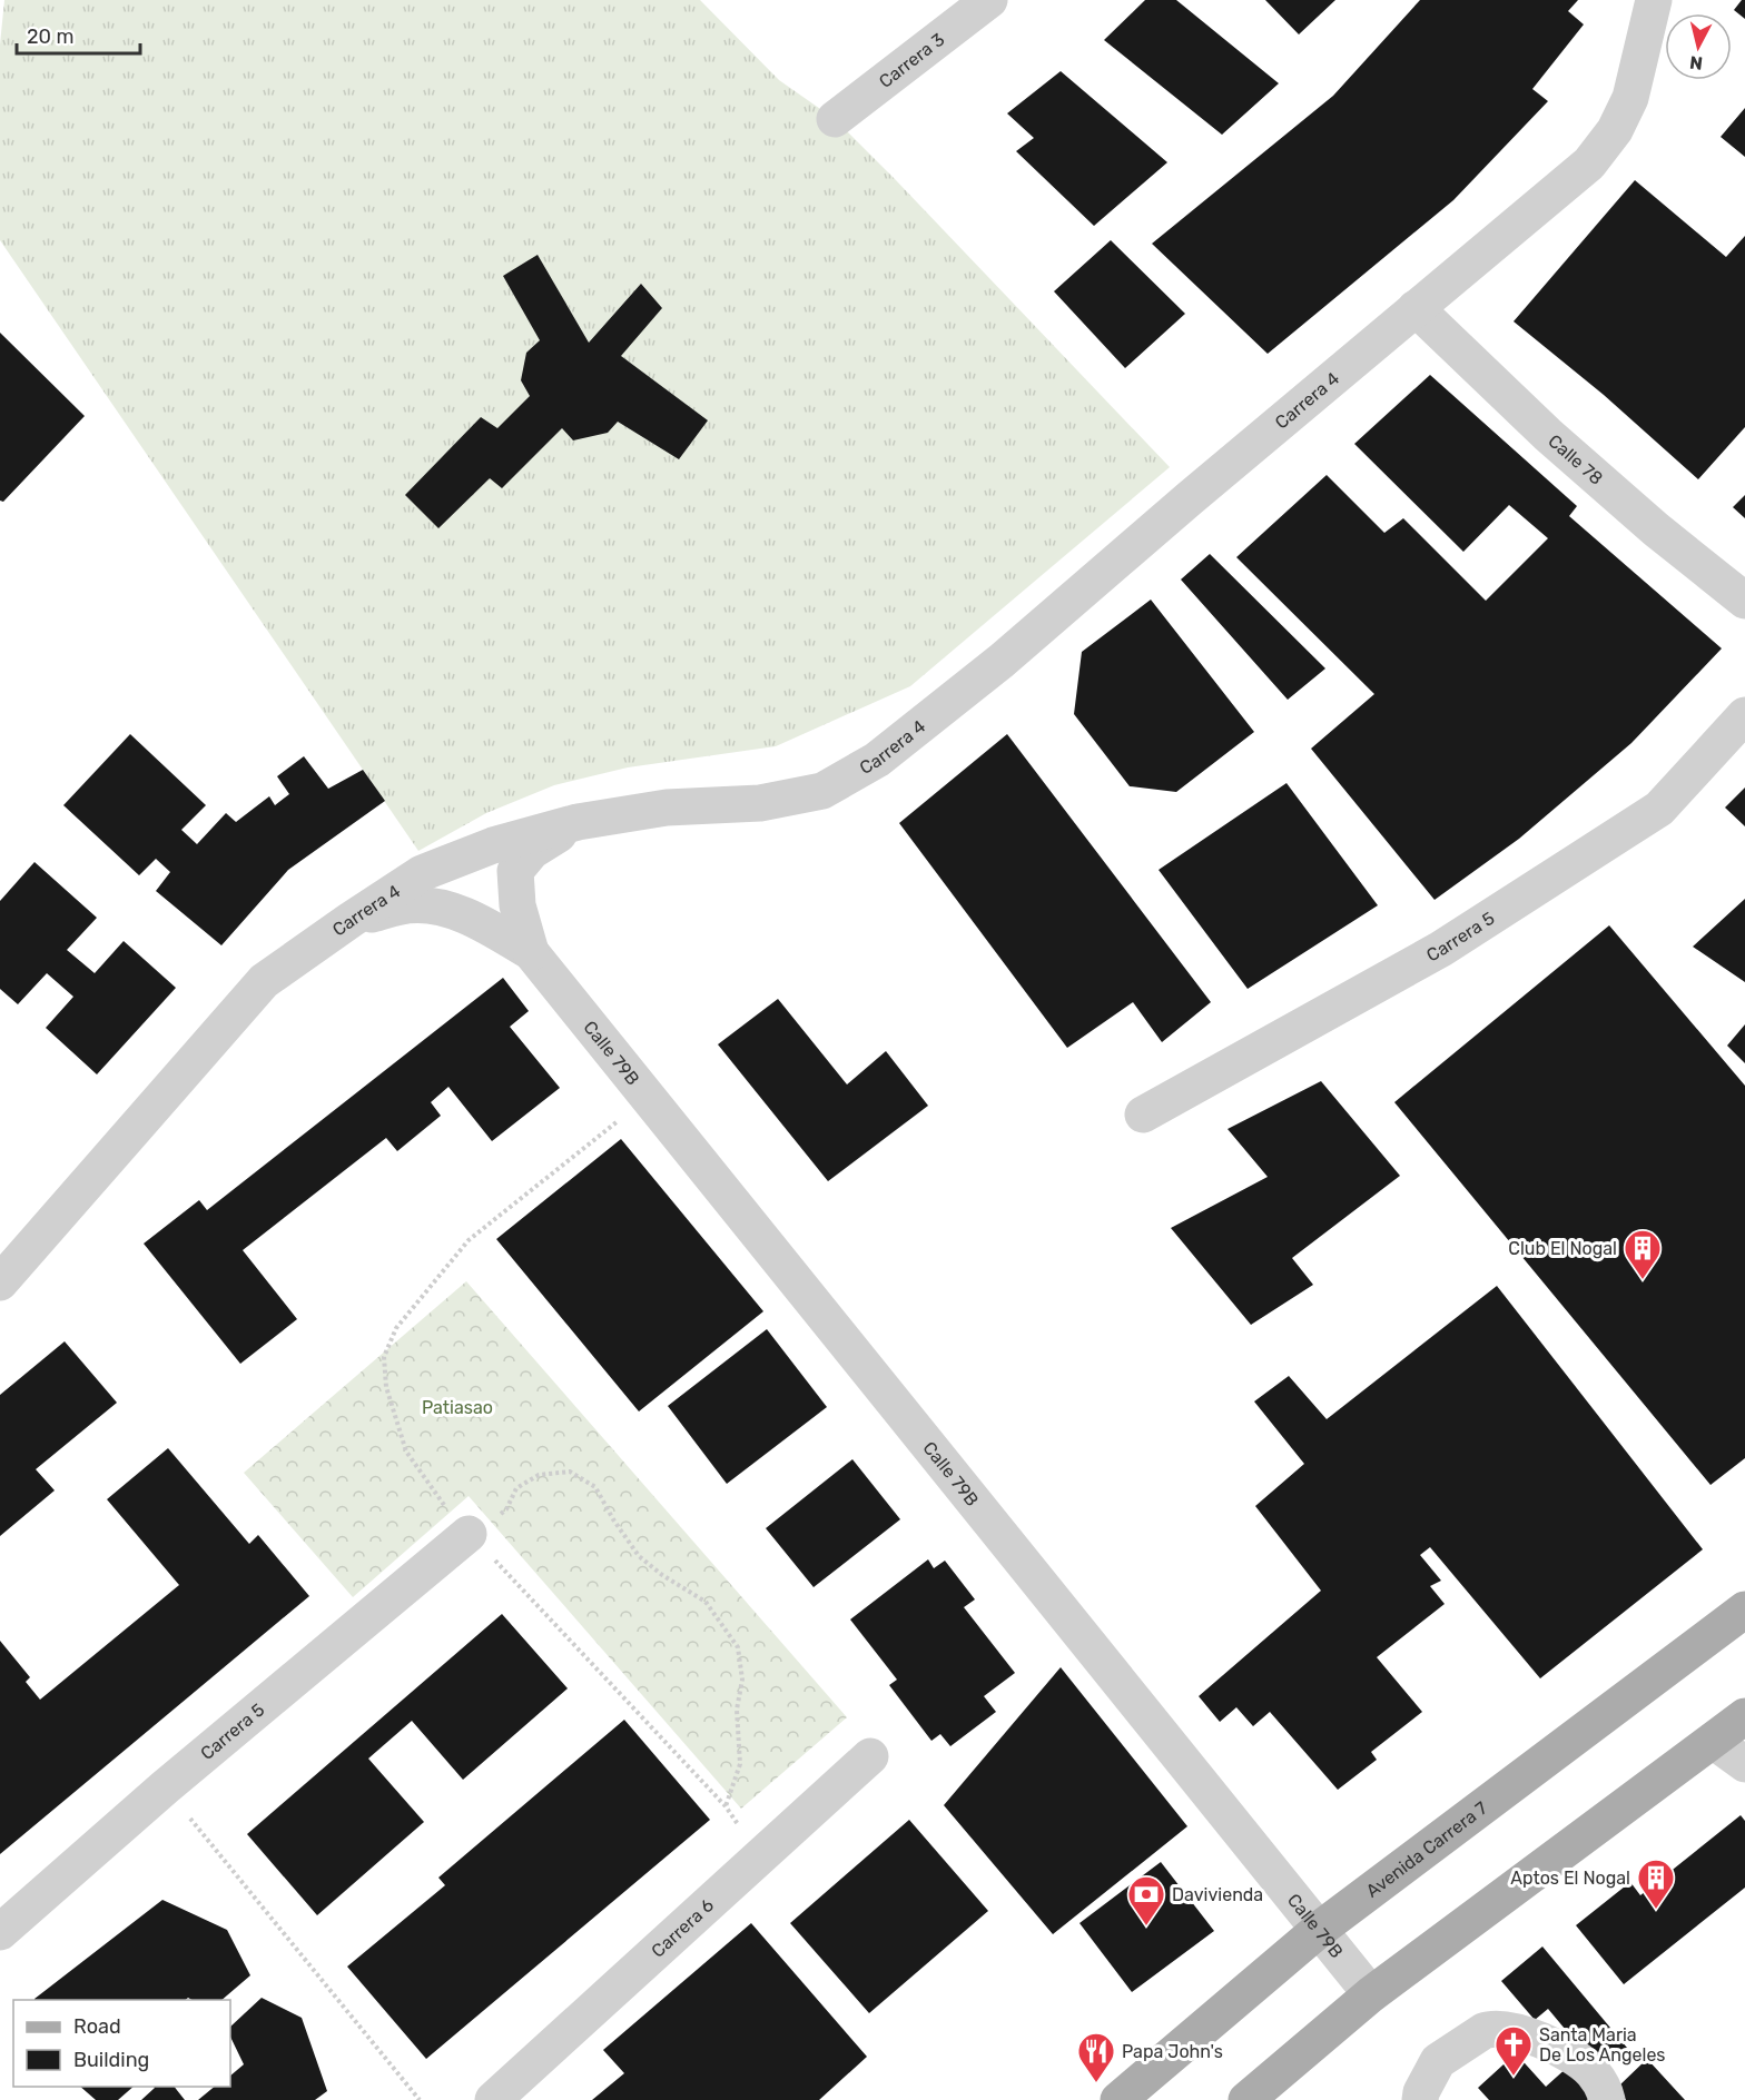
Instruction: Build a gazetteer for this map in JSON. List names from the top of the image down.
{
  "streets": {
    "main road": ["Avenida Carrera 7"],
    "street": [
      "Carrera 3",
      "Carrera 4",
      "Calle 78",
      "Carrera 5",
      "Calle 79B",
      "Carrera 6"
    ]
  },
  "crossings": [
    ["Carrera 4", "Calle 78"],
    ["Carrera 4", "Calle 79B"],
    ["Calle 79B", "Avenida Carrera 7"]
  ],
  "parks": ["Patiasao"],
  "places": {
    "building": ["Club El Nogal", "Aptos El Nogal"],
    "bank": ["Davivienda"],
    "church": ["Santa Maria De Los Angeles"],
    "restaurant": ["Papa John's"]
  },
  "legend": ["Road", "Building"],
  "scale_bar": "20 m",
  "north": "bottom"
}
